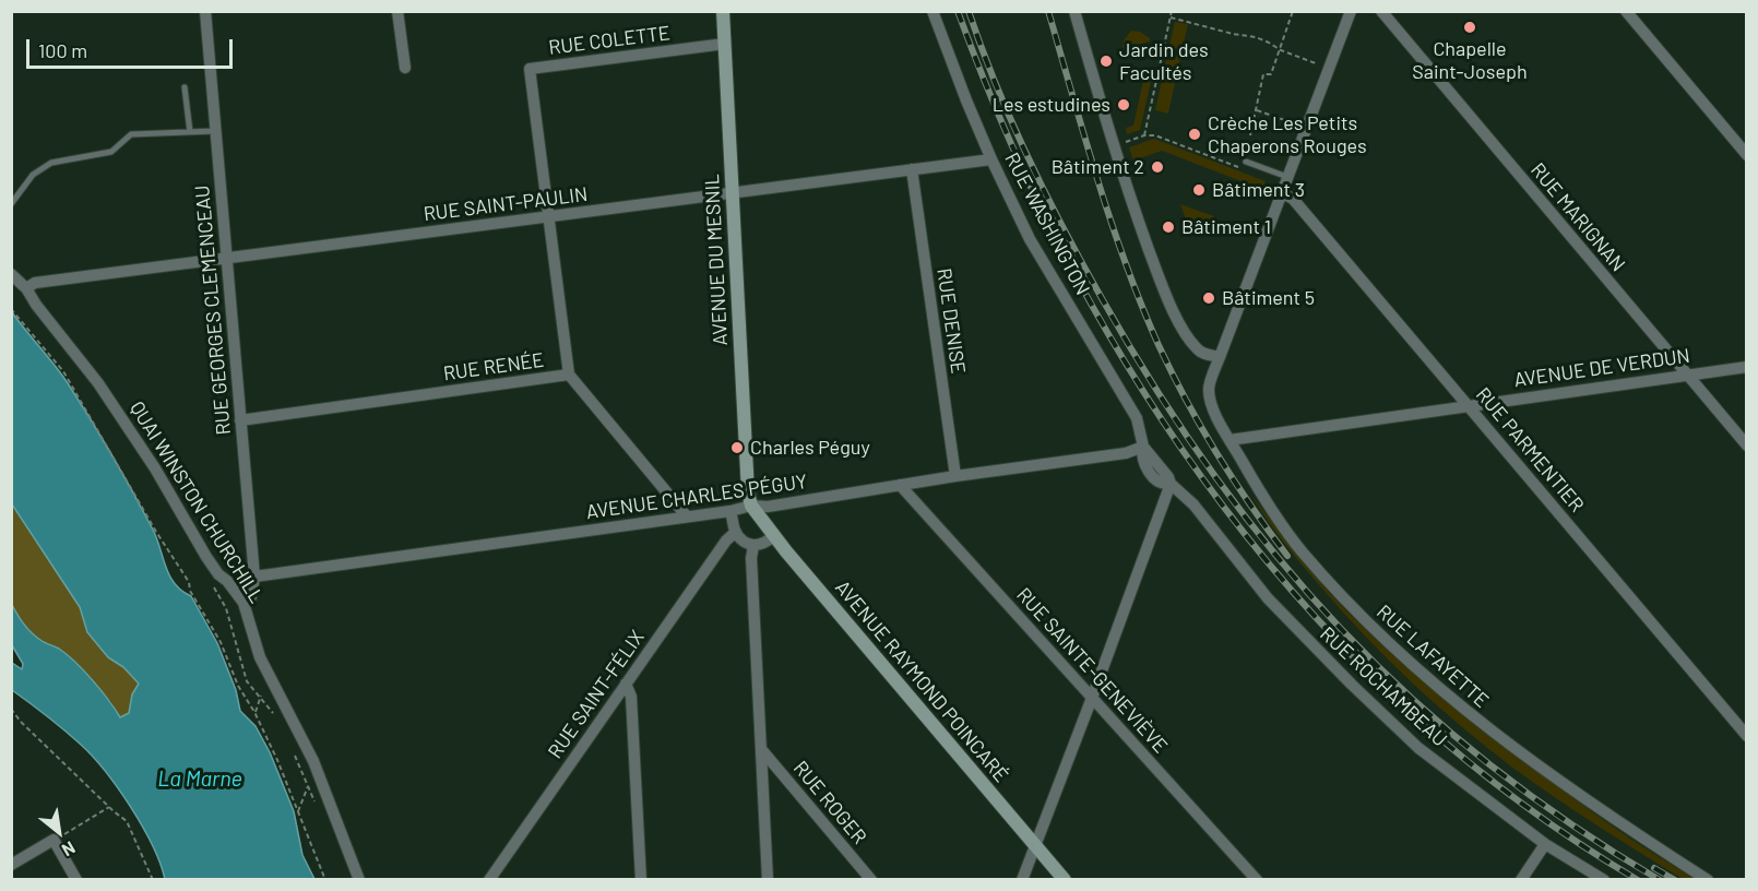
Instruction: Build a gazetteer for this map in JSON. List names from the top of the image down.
{
  "streets": {
    "street": [
      "RUE COLETTE",
      "RUE SAINT-PAULIN",
      "RUE MARIGNAN",
      "RUE WASHINGTON",
      "AVENUE DU MESNIL",
      "RUE GEORGES CLEMENCEAU",
      "RUE DENISE",
      "RUE RENÉE",
      "AVENUE DE VERDUN",
      "RUE PARMENTIER",
      "AVENUE CHARLES PÉGUY",
      "QUAI WINSTON CHURCHILL",
      "RUE LAFAYETTE",
      "RUE SAINTE-GENEVIÈVE",
      "AVENUE RAYMOND POINCARÉ",
      "RUE ROCHAMBEAU",
      "RUE SAINT-FÉLIX",
      "RUE ROGER"
    ]
  },
  "crossings": [
    ["RUE COLETTE", "RUE SAINT-PAULIN"],
    ["RUE COLETTE", "AVENUE DU MESNIL"],
    ["RUE COLETTE", "RUE RENÉE"],
    ["RUE SAINT-PAULIN", "RUE WASHINGTON"],
    ["RUE SAINT-PAULIN", "AVENUE DU MESNIL"],
    ["RUE SAINT-PAULIN", "RUE GEORGES CLEMENCEAU"],
    ["RUE SAINT-PAULIN", "RUE DENISE"],
    ["RUE SAINT-PAULIN", "QUAI WINSTON CHURCHILL"],
    ["RUE MARIGNAN", "AVENUE DE VERDUN"],
    ["RUE WASHINGTON", "AVENUE CHARLES PÉGUY"],
    ["RUE WASHINGTON", "RUE ROCHAMBEAU"],
    ["AVENUE DU MESNIL", "AVENUE CHARLES PÉGUY"],
    ["AVENUE DU MESNIL", "AVENUE RAYMOND POINCARÉ"],
    ["RUE GEORGES CLEMENCEAU", "RUE RENÉE"],
    ["RUE GEORGES CLEMENCEAU", "AVENUE CHARLES PÉGUY"],
    ["RUE GEORGES CLEMENCEAU", "QUAI WINSTON CHURCHILL"],
    ["RUE DENISE", "AVENUE CHARLES PÉGUY"],
    ["RUE RENÉE", "AVENUE CHARLES PÉGUY"],
    ["AVENUE DE VERDUN", "RUE PARMENTIER"],
    ["AVENUE DE VERDUN", "RUE LAFAYETTE"],
    ["AVENUE CHARLES PÉGUY", "RUE SAINTE-GENEVIÈVE"],
    ["AVENUE CHARLES PÉGUY", "AVENUE RAYMOND POINCARÉ"],
    ["AVENUE CHARLES PÉGUY", "RUE ROCHAMBEAU"]
  ],
  "water": ["La Marne"],
  "places": [
    "Chapelle Saint-Joseph",
    "Jardin des Facultés",
    "Les estudines",
    "Crèche Les Petits Chaperons Rouges",
    "Bâtiment 2",
    "Bâtiment 3",
    "Bâtiment 1",
    "Bâtiment 5",
    "Charles Péguy"
  ],
  "scale_bar": "100 m",
  "north": "bottom right"
}
